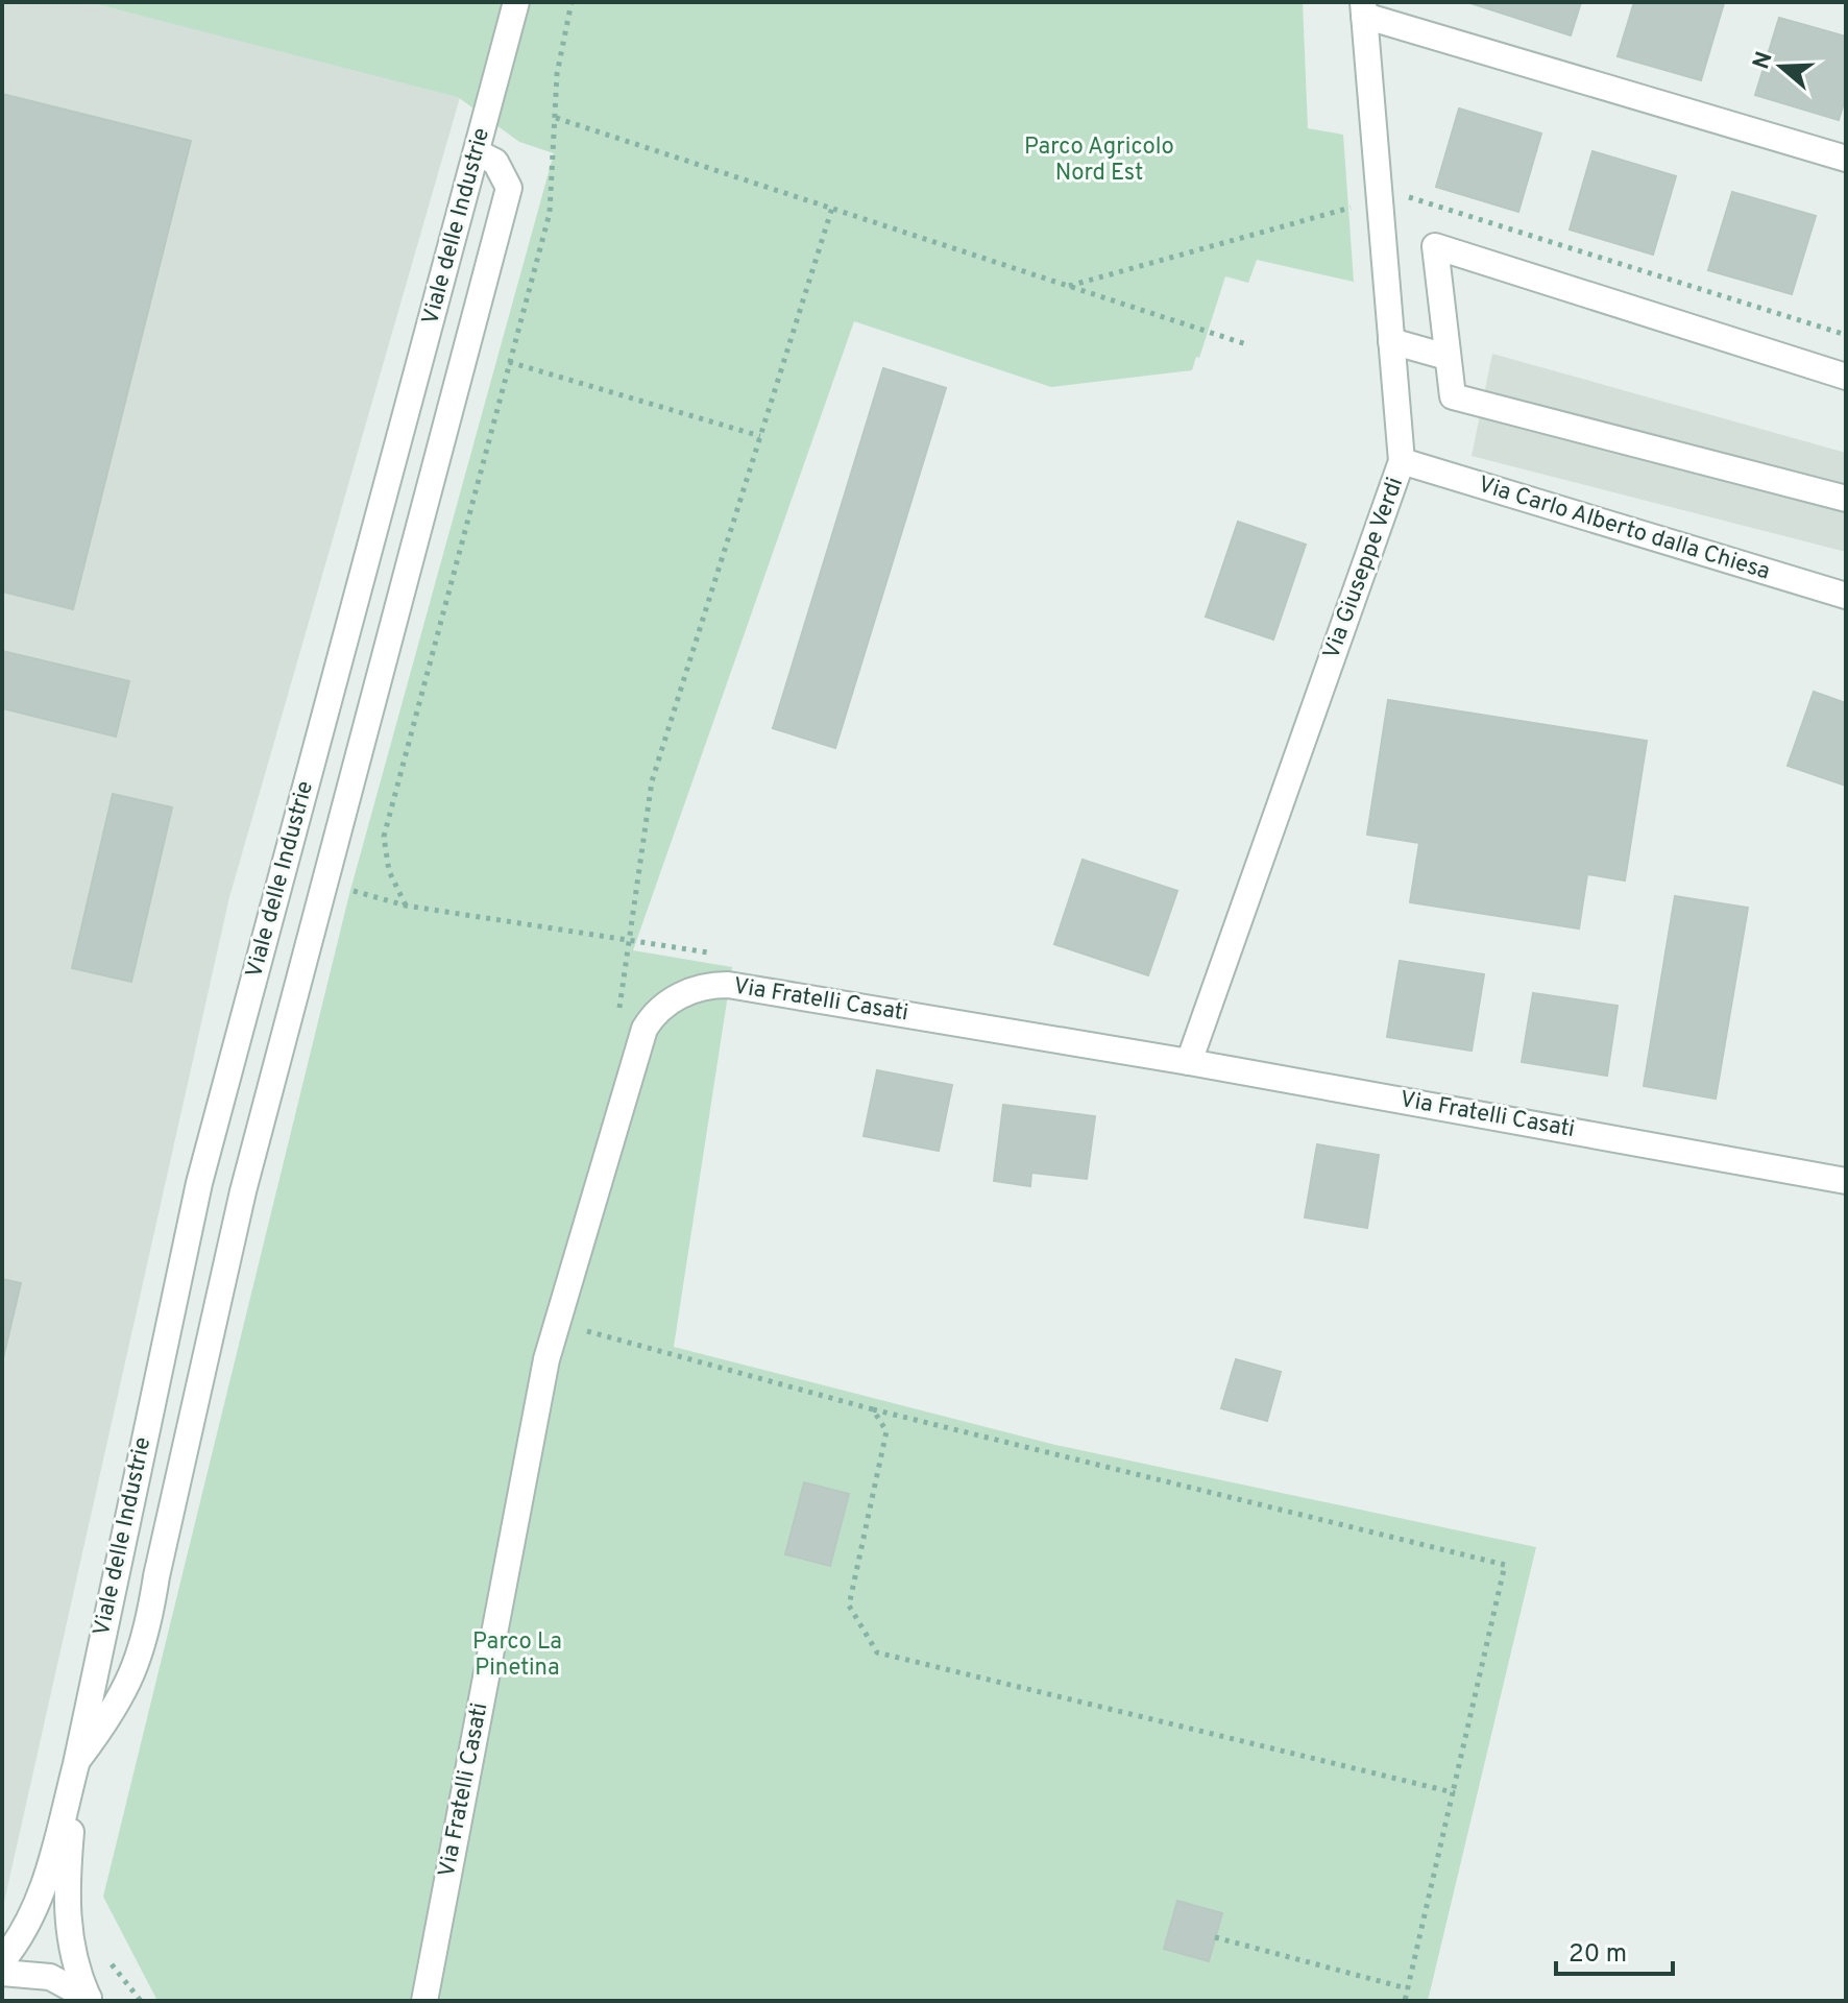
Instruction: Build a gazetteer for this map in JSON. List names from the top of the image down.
{
  "streets": {
    "street": [
      "Viale delle Industrie",
      "Via Carlo Alberto dalla Chiesa",
      "Via Giuseppe Verdi",
      "Via Fratelli Casati"
    ]
  },
  "crossings": [
    ["Via Carlo Alberto dalla Chiesa", "Via Giuseppe Verdi"],
    ["Via Giuseppe Verdi", "Via Fratelli Casati"]
  ],
  "parks": ["Parco Agricolo Nord Est", "Parco La Pinetina"],
  "scale_bar": "20 m",
  "north": "left"
}
